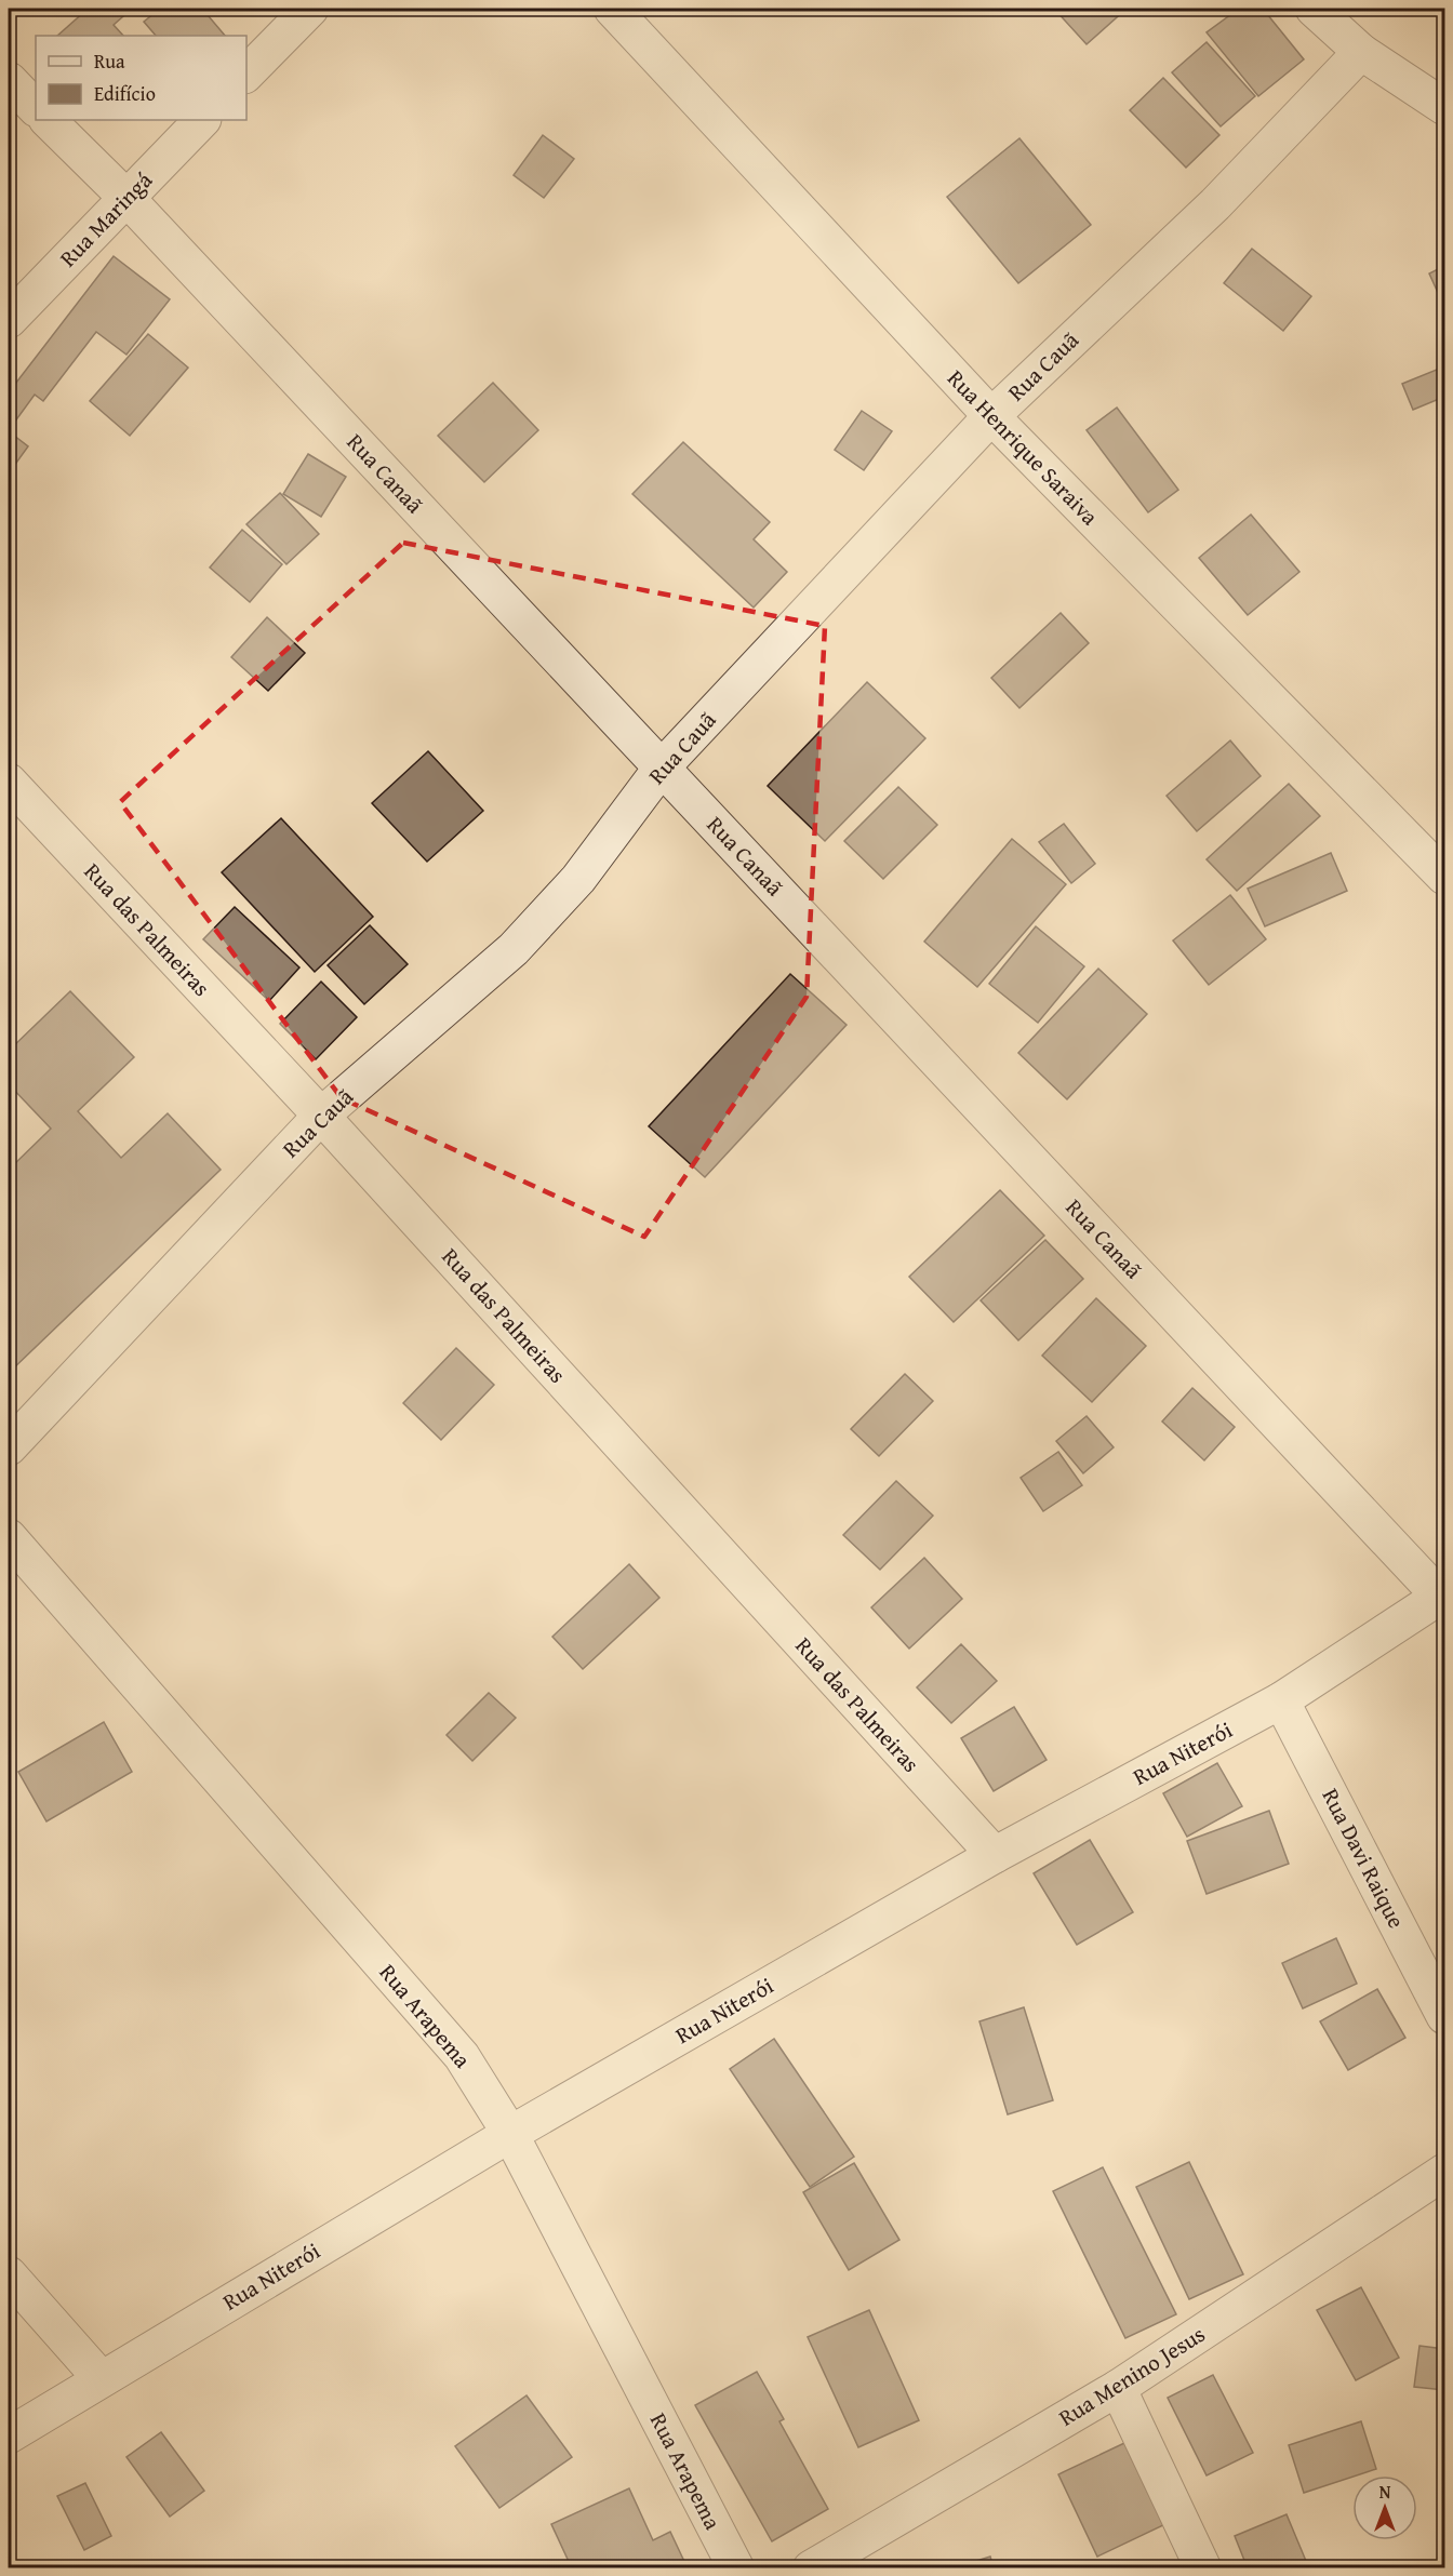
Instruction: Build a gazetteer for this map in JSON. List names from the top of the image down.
{
  "streets": {
    "street": [
      "Rua Maringá",
      "Rua Cauã",
      "Rua Henrique Saraiva",
      "Rua Canaã",
      "Rua das Palmeiras",
      "Rua Niterói",
      "Rua Davi Raique",
      "Rua Arapema",
      "Rua Menino Jesus"
    ]
  },
  "crossings": [
    ["Rua Maringá", "Rua Canaã"],
    ["Rua Cauã", "Rua Henrique Saraiva"],
    ["Rua Cauã", "Rua Canaã"],
    ["Rua Cauã", "Rua das Palmeiras"],
    ["Rua Canaã", "Rua Niterói"],
    ["Rua das Palmeiras", "Rua Niterói"],
    ["Rua Niterói", "Rua Davi Raique"],
    ["Rua Niterói", "Rua Arapema"]
  ],
  "legend": ["Rua", "Edifício"],
  "north": "top"
}
